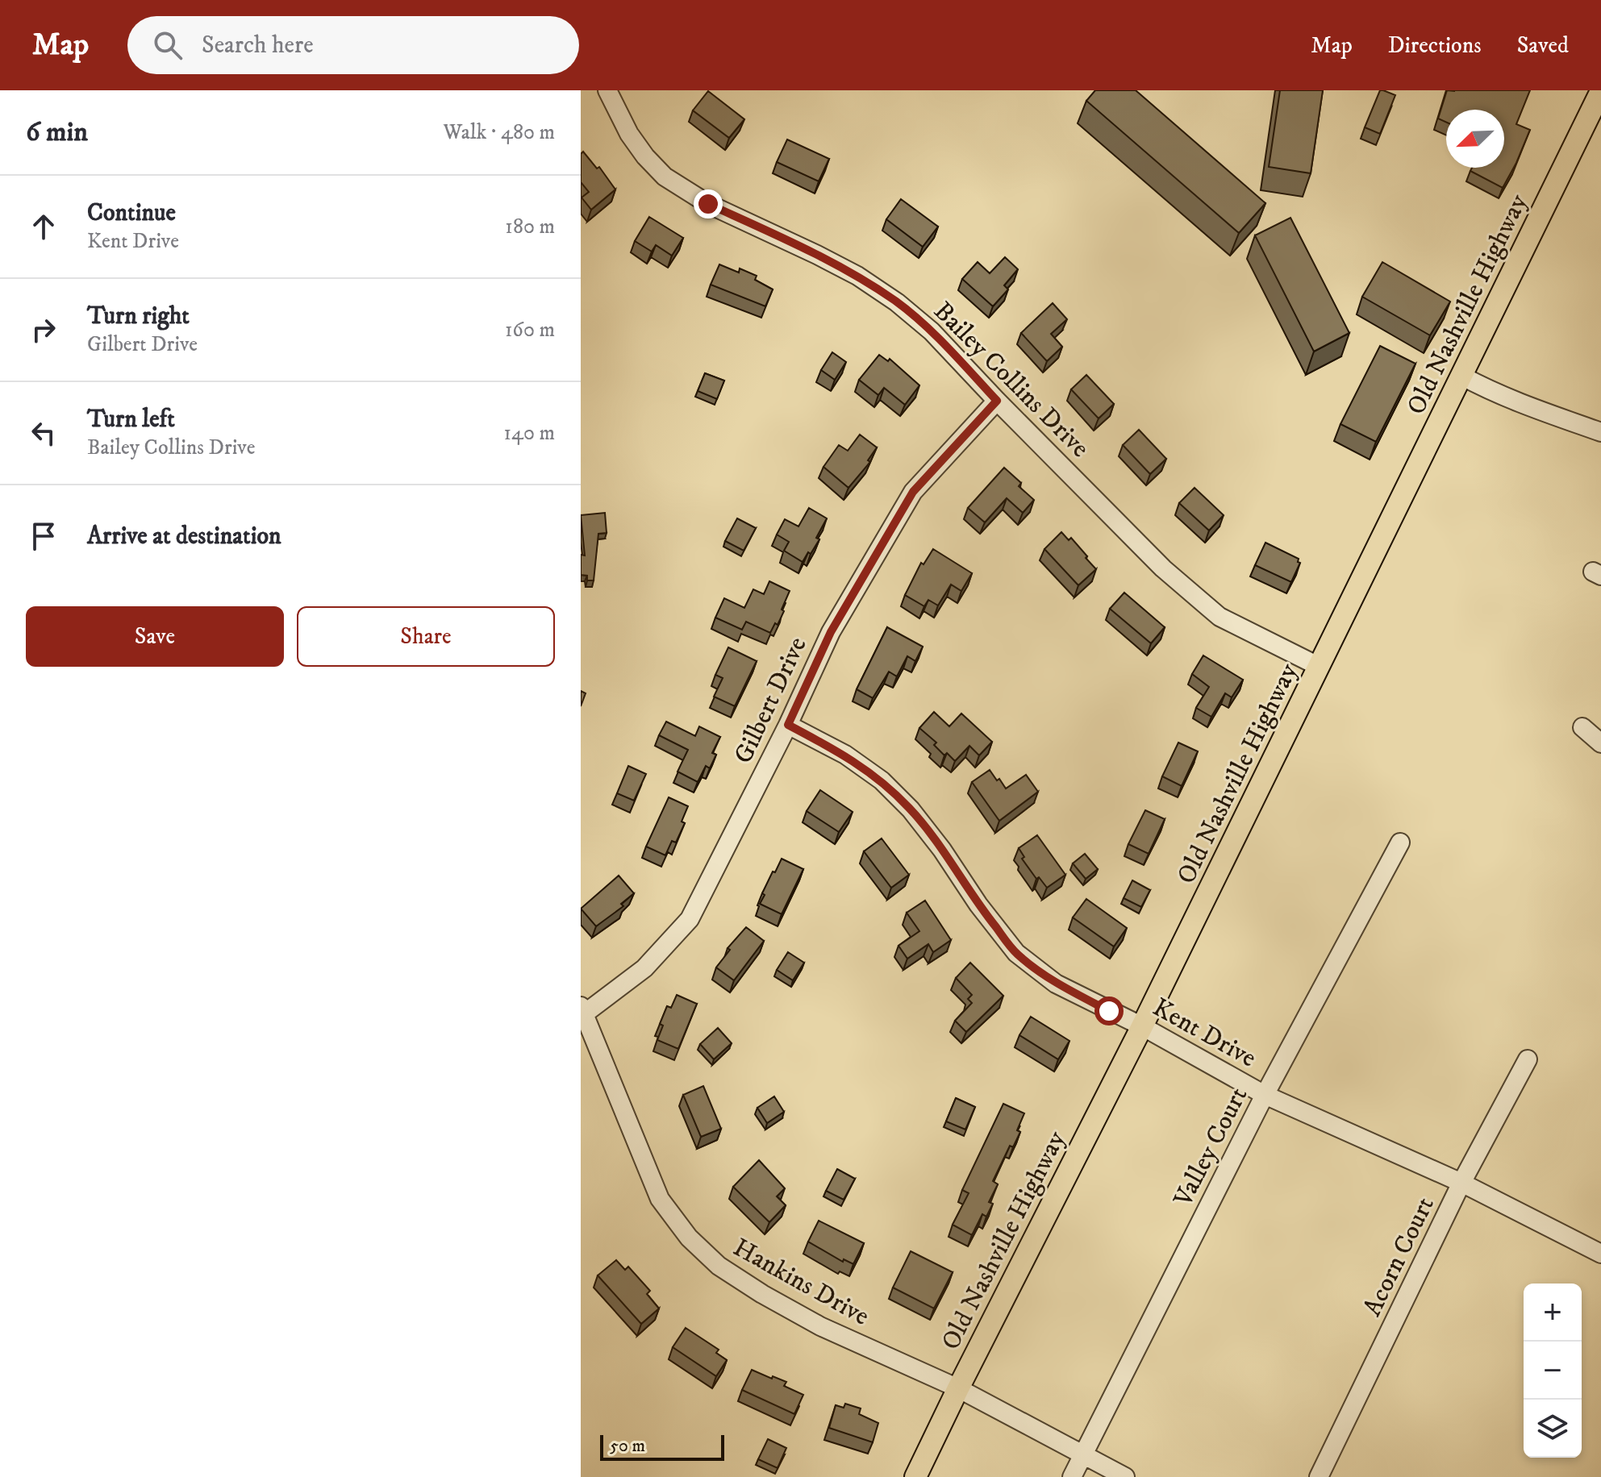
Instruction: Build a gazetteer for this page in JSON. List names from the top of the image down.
{
  "streets": {
    "main road": ["Old Nashville Highway"],
    "street": [
      "Bailey Collins Drive",
      "Gilbert Drive",
      "Kent Drive",
      "Valley Court",
      "Acorn Court",
      "Hankins Drive"
    ]
  },
  "crossings": [
    ["Old Nashville Highway", "Bailey Collins Drive"],
    ["Old Nashville Highway", "Kent Drive"],
    ["Old Nashville Highway", "Hankins Drive"],
    ["Bailey Collins Drive", "Gilbert Drive"],
    ["Gilbert Drive", "Kent Drive"],
    ["Gilbert Drive", "Hankins Drive"],
    ["Kent Drive", "Valley Court"],
    ["Kent Drive", "Acorn Court"],
    ["Valley Court", "Hankins Drive"]
  ],
  "scale_bar": "50 m",
  "north": "bottom left",
  "page": {
    "header": "Map",
    "search": "Search here",
    "nav": ["Map", "Directions", "Saved"],
    "heading": ["6 min", "Walk · 480 m"],
    "list": [
      ["Continue", "Kent Drive", "180 m"],
      ["Turn right", "Gilbert Drive", "160 m"],
      ["Turn left", "Bailey Collins Drive", "140 m"],
      "Arrive at destination"
    ],
    "buttons": ["Save", "Share"],
    "map_buttons": ["+", "−"],
    "scale": "50 m"
  }
}
